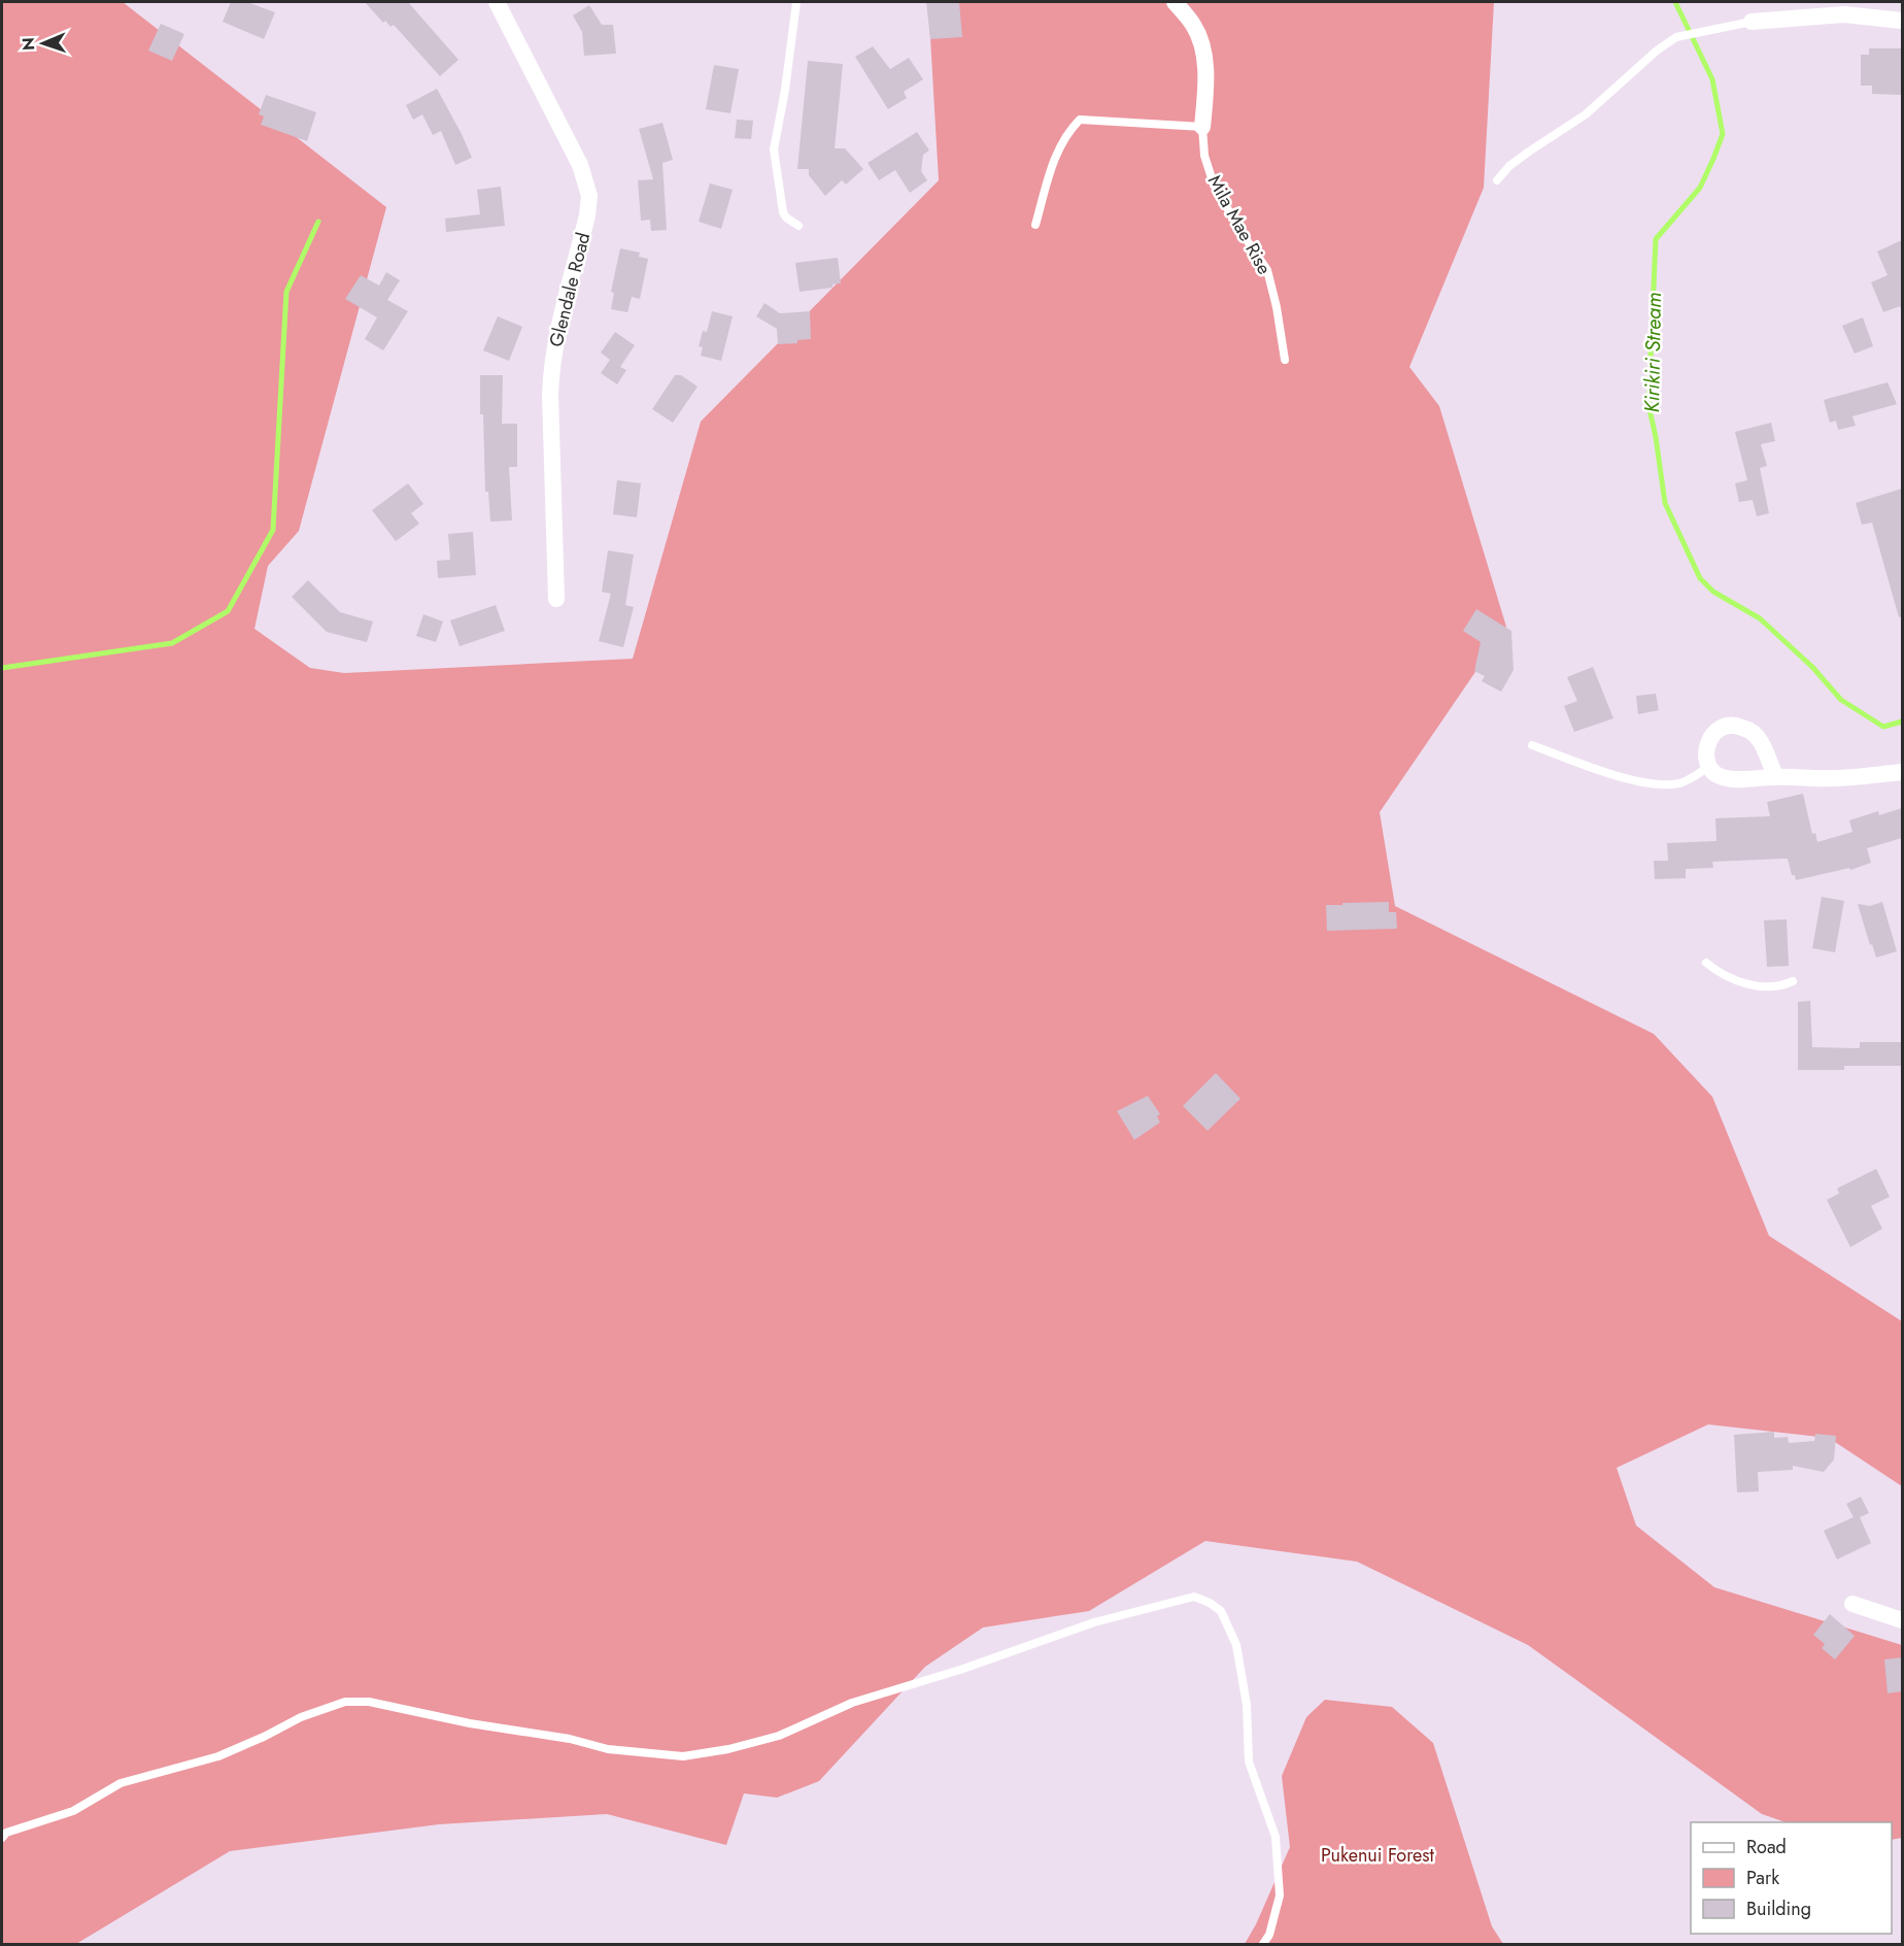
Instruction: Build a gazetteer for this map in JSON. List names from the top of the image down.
{
  "streets": {
    "street": ["Mila Mae Rise", "Glendale Road"]
  },
  "water": ["Kirikiri Stream"],
  "parks": ["Pukenui Forest"],
  "legend": ["Road", "Park", "Building"],
  "north": "left"
}
